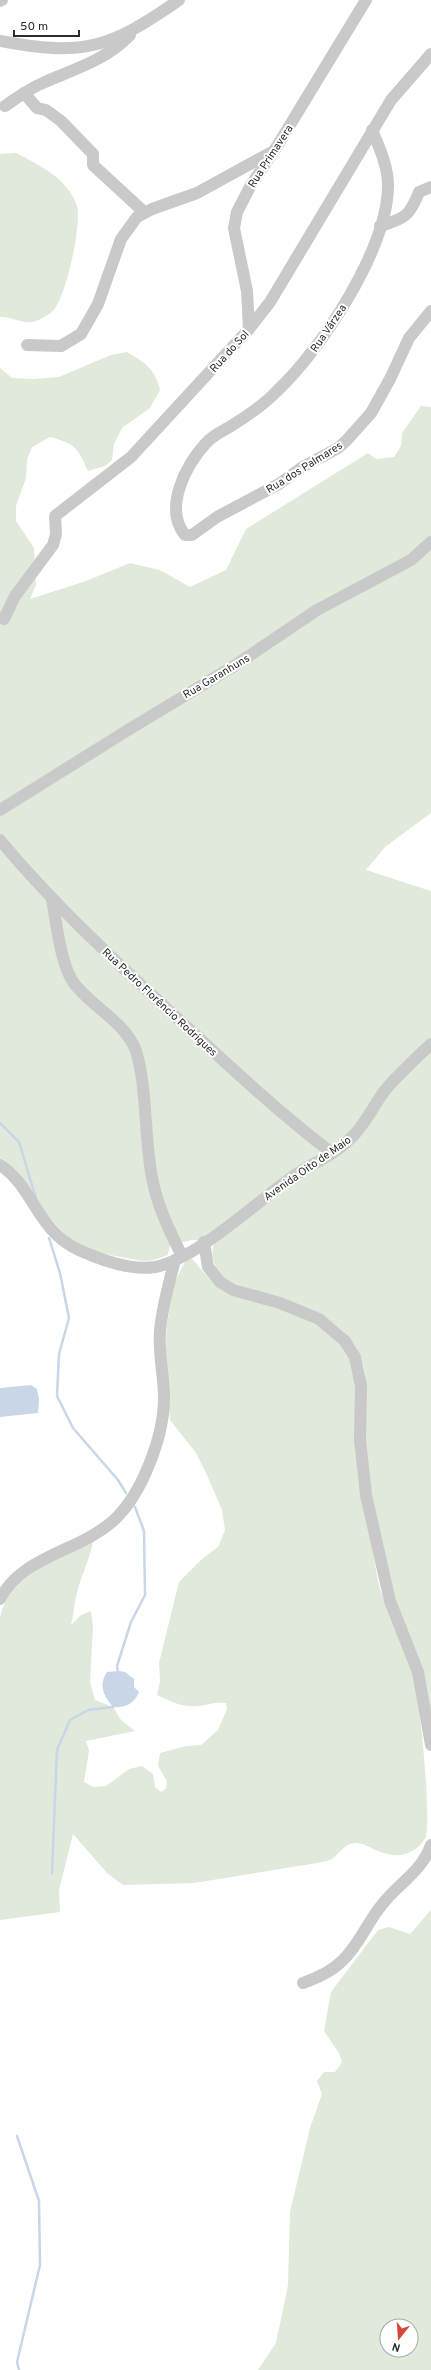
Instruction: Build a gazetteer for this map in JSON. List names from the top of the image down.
{
  "streets": {
    "street": [
      "Rua Primavera",
      "Rua Várzea",
      "Rua do Sol",
      "Rua dos Palmares",
      "Rua Garanhuns",
      "Rua Pedro Florêncio Rodrigues",
      "Avenida Oito de Maio"
    ]
  },
  "crossings": [
    ["Rua Primavera", "Rua do Sol"],
    ["Rua Várzea", "Rua do Sol"],
    ["Rua Várzea", "Rua dos Palmares"],
    ["Rua Pedro Florêncio Rodrigues", "Avenida Oito de Maio"]
  ],
  "scale_bar": "50 m",
  "north": "bottom"
}
